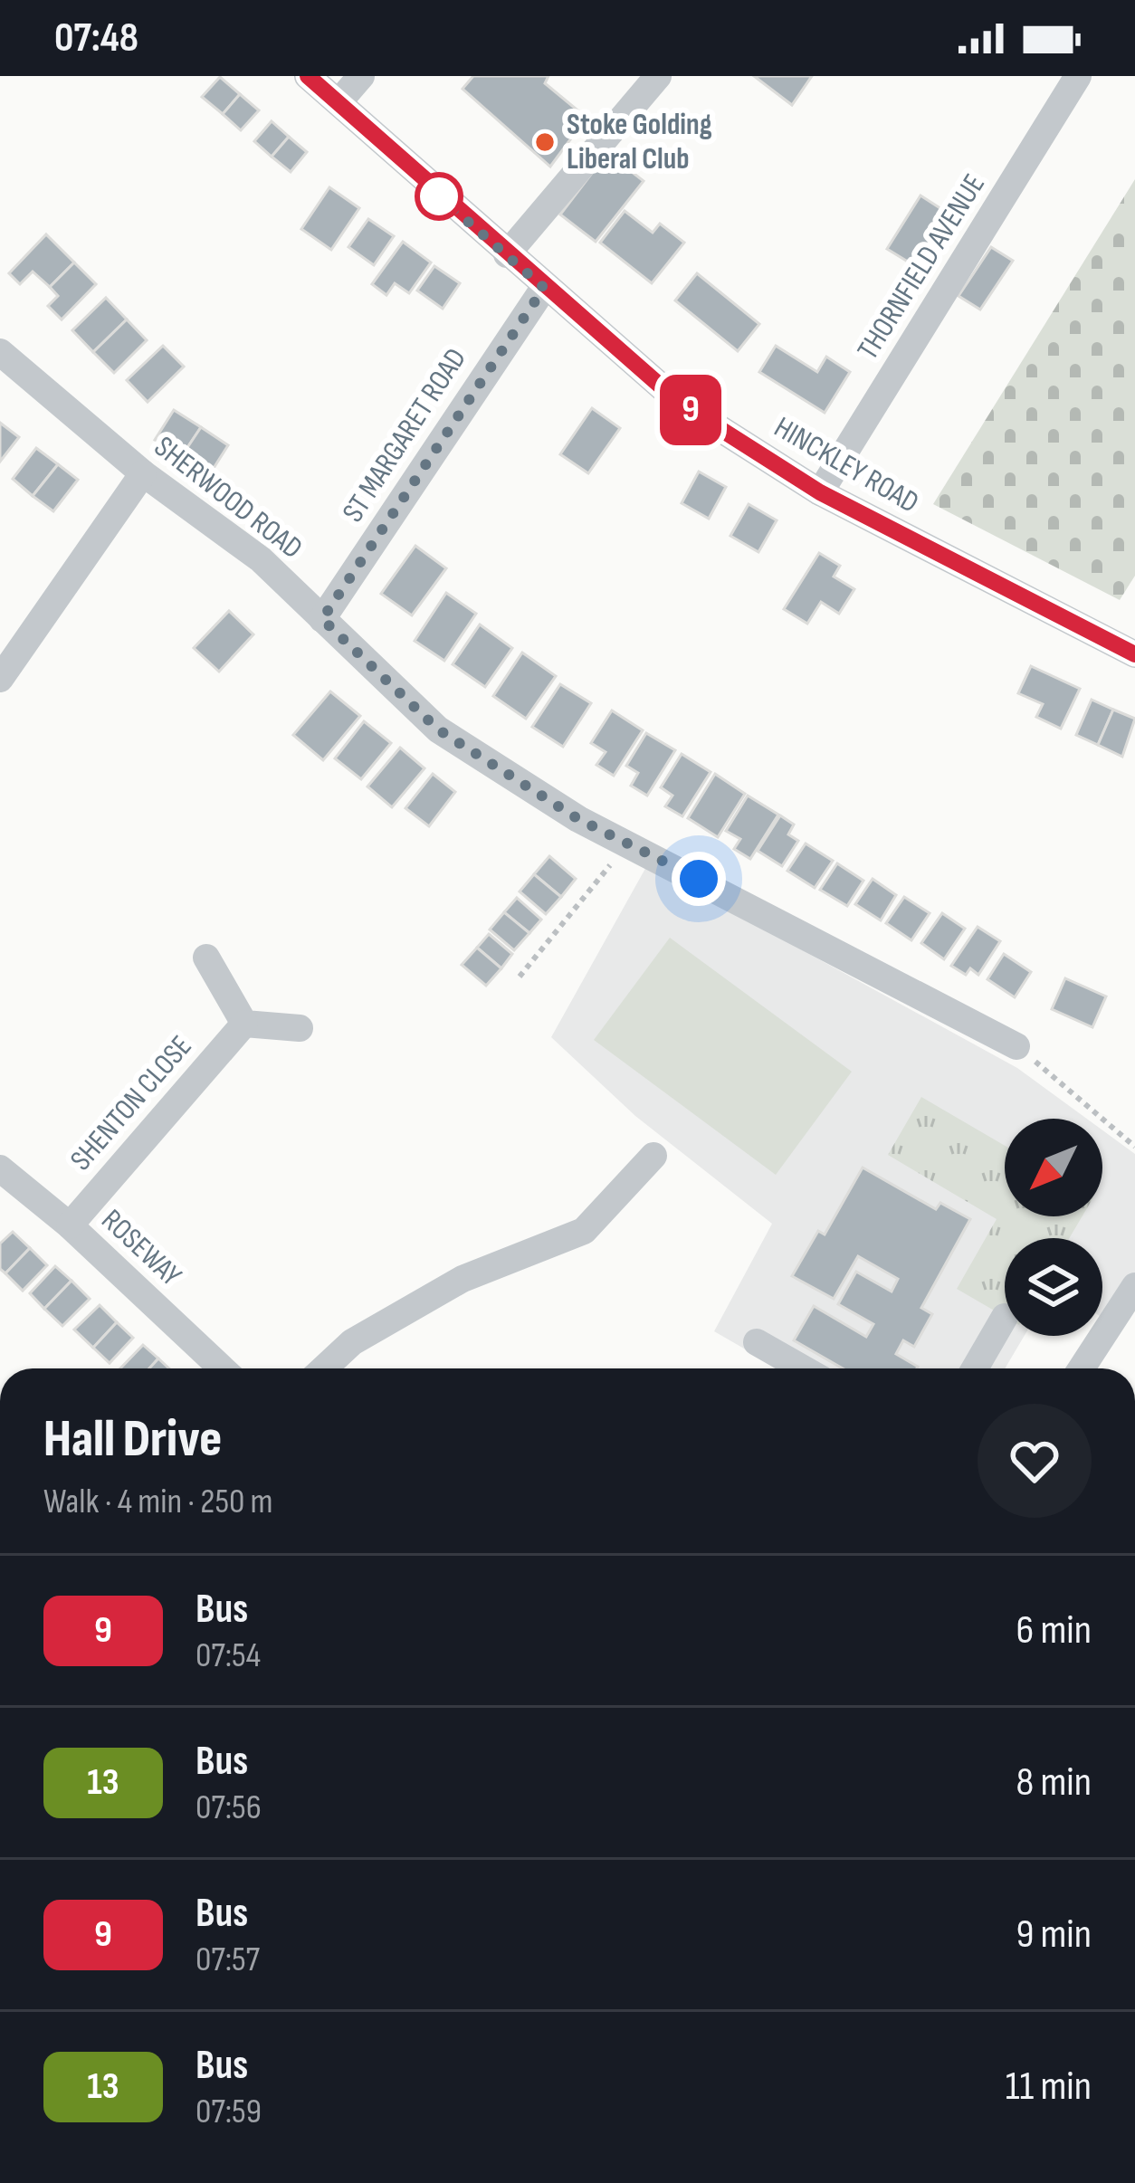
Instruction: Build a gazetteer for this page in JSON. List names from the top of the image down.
{
  "streets": {
    "street": [
      "THORNFIELD AVENUE",
      "ST MARGARET ROAD",
      "HINCKLEY ROAD",
      "SHERWOOD ROAD",
      "SHENTON CLOSE",
      "ROSEWAY"
    ]
  },
  "crossings": [
    ["THORNFIELD AVENUE", "HINCKLEY ROAD"],
    ["ST MARGARET ROAD", "HINCKLEY ROAD"],
    ["ST MARGARET ROAD", "SHERWOOD ROAD"],
    ["SHENTON CLOSE", "ROSEWAY"]
  ],
  "places": ["Stoke Golding Liberal Club"],
  "lines": ["bus line 9"],
  "north": "bottom left",
  "page": {
    "status": "07:48",
    "on_map": "9",
    "heading": ["Hall Drive", "Walk · 4 min · 250 m"],
    "list": [
      {
        "mark": "9",
        "name": "Bus",
        "note": "07:54",
        "value": "6 min"
      },
      {
        "mark": "13",
        "name": "Bus",
        "note": "07:56",
        "value": "8 min"
      },
      {
        "mark": "9",
        "name": "Bus",
        "note": "07:57",
        "value": "9 min"
      },
      {
        "mark": "13",
        "name": "Bus",
        "note": "07:59",
        "value": "11 min"
      }
    ]
  }
}
